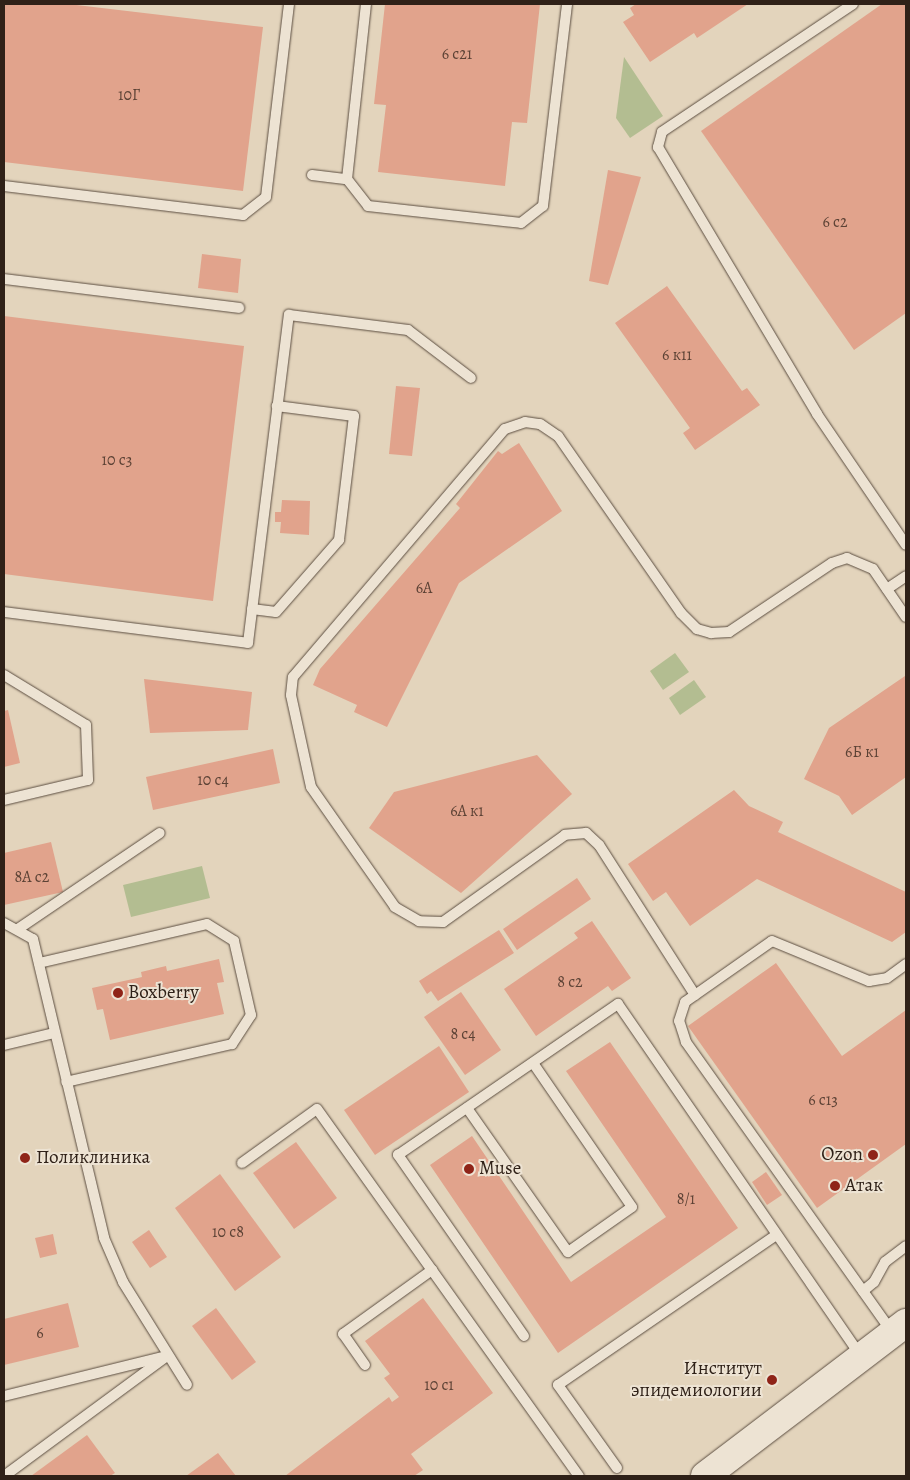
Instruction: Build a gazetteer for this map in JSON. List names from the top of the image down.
{
  "places": [
    "Boxberry",
    "Ozon",
    "Поликлиника",
    "Muse",
    "Атак",
    "Институт эпидемиологии"
  ],
  "house_numbers": [
    "6 с21",
    "10Г",
    "6 с2",
    "6 к11",
    "10 с3",
    "6А",
    "6Б к1",
    "10 с4",
    "6А к1",
    "8А с2",
    "8 с2",
    "8 с4",
    "6 с13",
    "8/1",
    "10 с8",
    "6",
    "10 с1"
  ]
}
